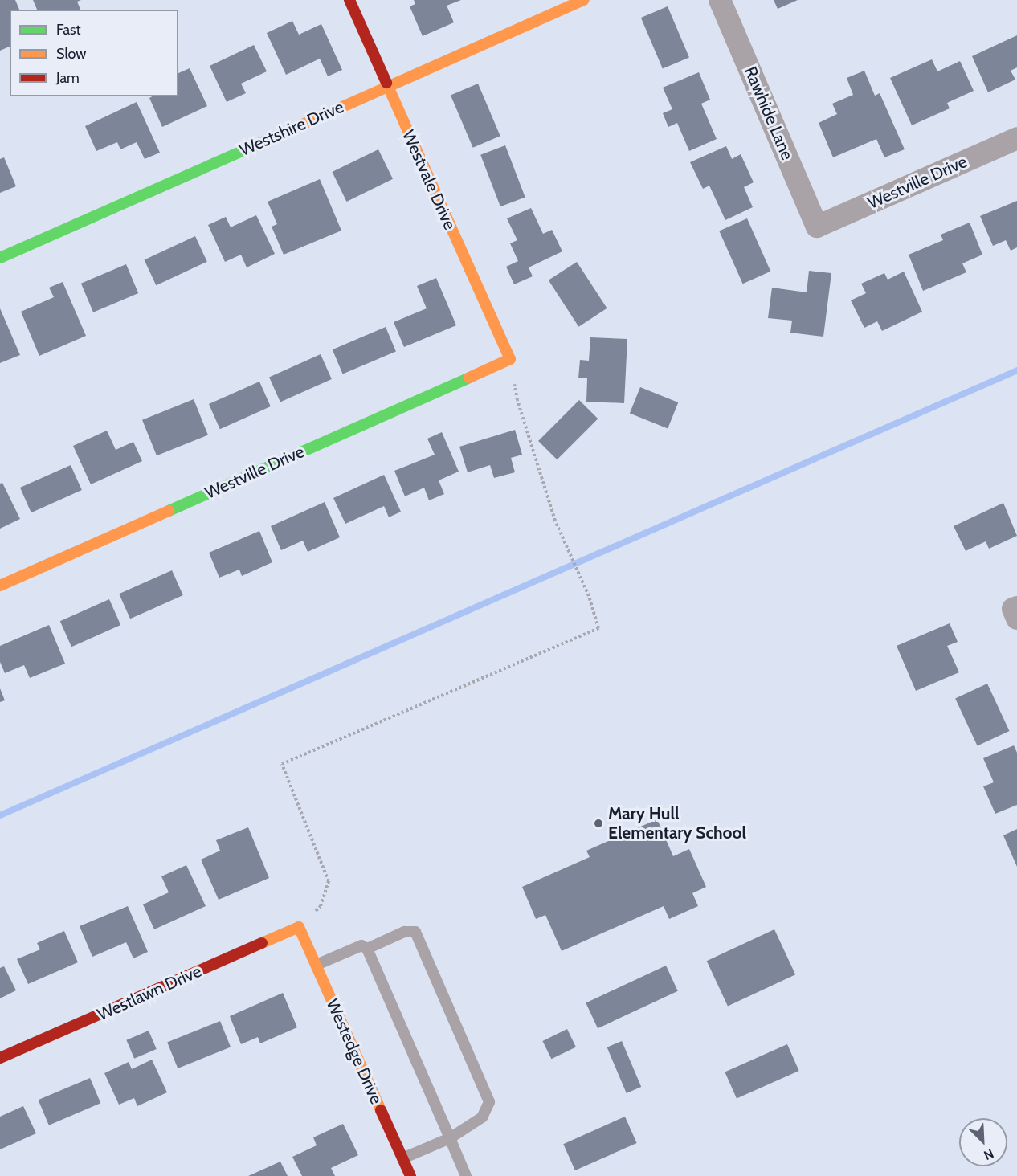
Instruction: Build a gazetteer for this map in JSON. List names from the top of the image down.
{
  "streets": {
    "street": [
      "Rawhide Lane",
      "Westshire Drive",
      "Westvale Drive",
      "Westville Drive",
      "Westlawn Drive",
      "Westedge Drive"
    ]
  },
  "crossings": [
    ["Rawhide Lane", "Westville Drive"],
    ["Westshire Drive", "Westvale Drive"],
    ["Westvale Drive", "Westville Drive"],
    ["Westlawn Drive", "Westedge Drive"]
  ],
  "places": ["Mary Hull Elementary School"],
  "legend": ["Fast", "Slow", "Jam"],
  "north": "bottom right"
}
